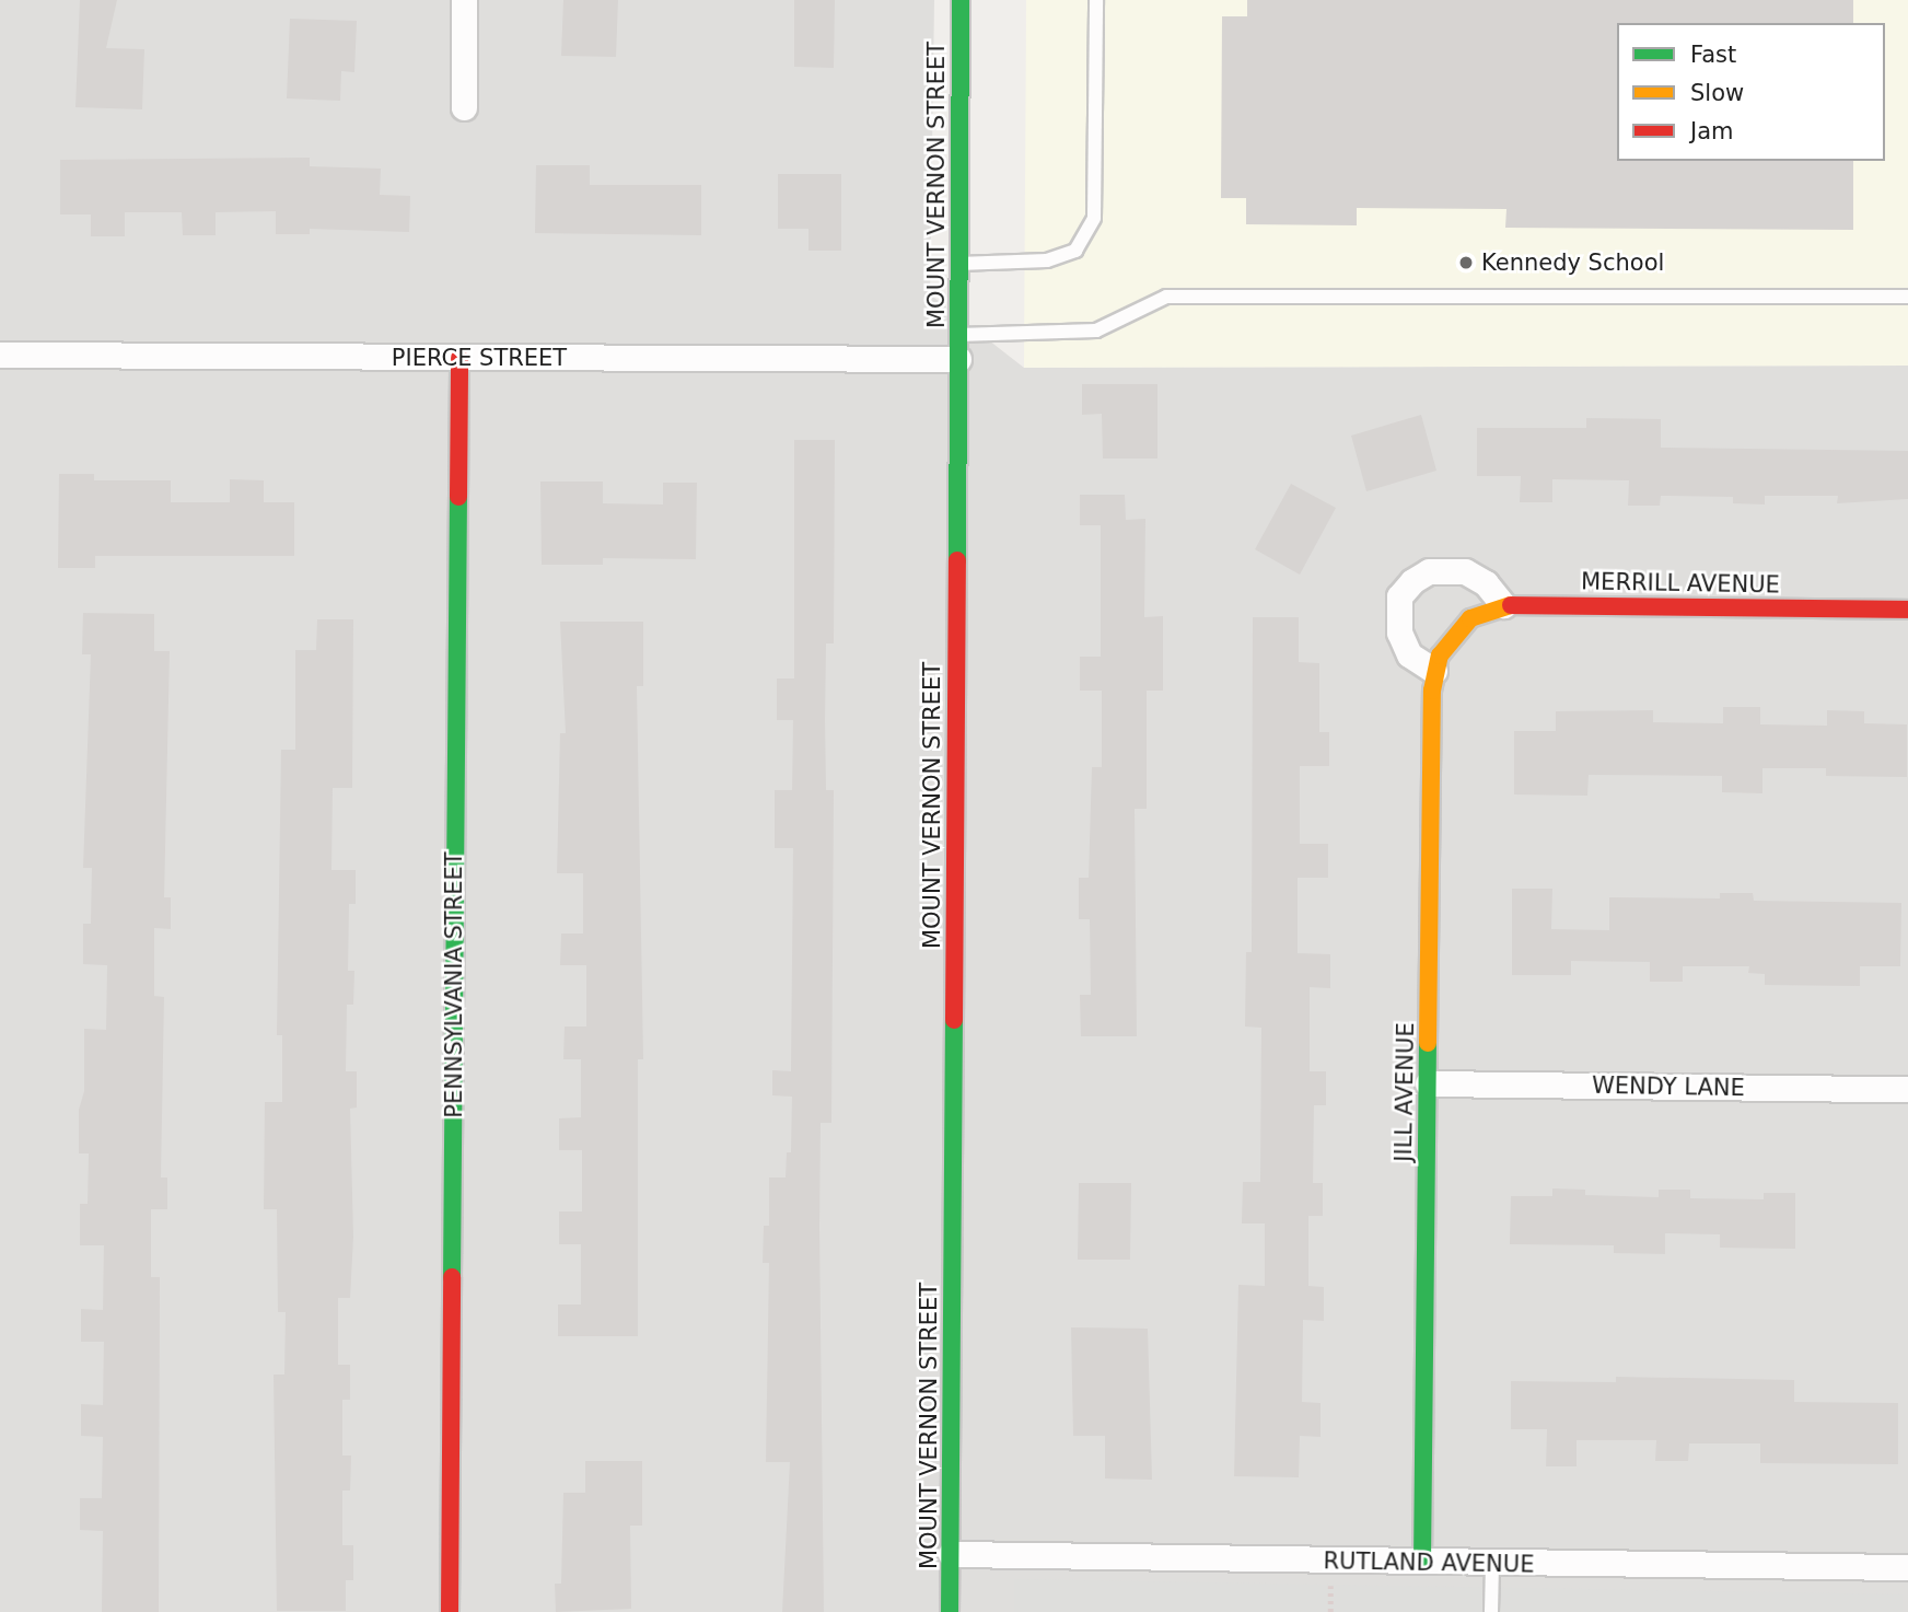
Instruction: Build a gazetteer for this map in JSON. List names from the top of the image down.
{
  "streets": {
    "street": [
      "MOUNT VERNON STREET",
      "PIERCE STREET",
      "MERRILL AVENUE",
      "PENNSYLVANIA STREET",
      "WENDY LANE",
      "JILL AVENUE",
      "RUTLAND AVENUE"
    ]
  },
  "crossings": [
    ["MOUNT VERNON STREET", "PIERCE STREET"],
    ["MOUNT VERNON STREET", "RUTLAND AVENUE"],
    ["PIERCE STREET", "PENNSYLVANIA STREET"],
    ["MERRILL AVENUE", "JILL AVENUE"],
    ["WENDY LANE", "JILL AVENUE"],
    ["JILL AVENUE", "RUTLAND AVENUE"]
  ],
  "places": ["Kennedy School"],
  "legend": ["Fast", "Slow", "Jam"]
}
